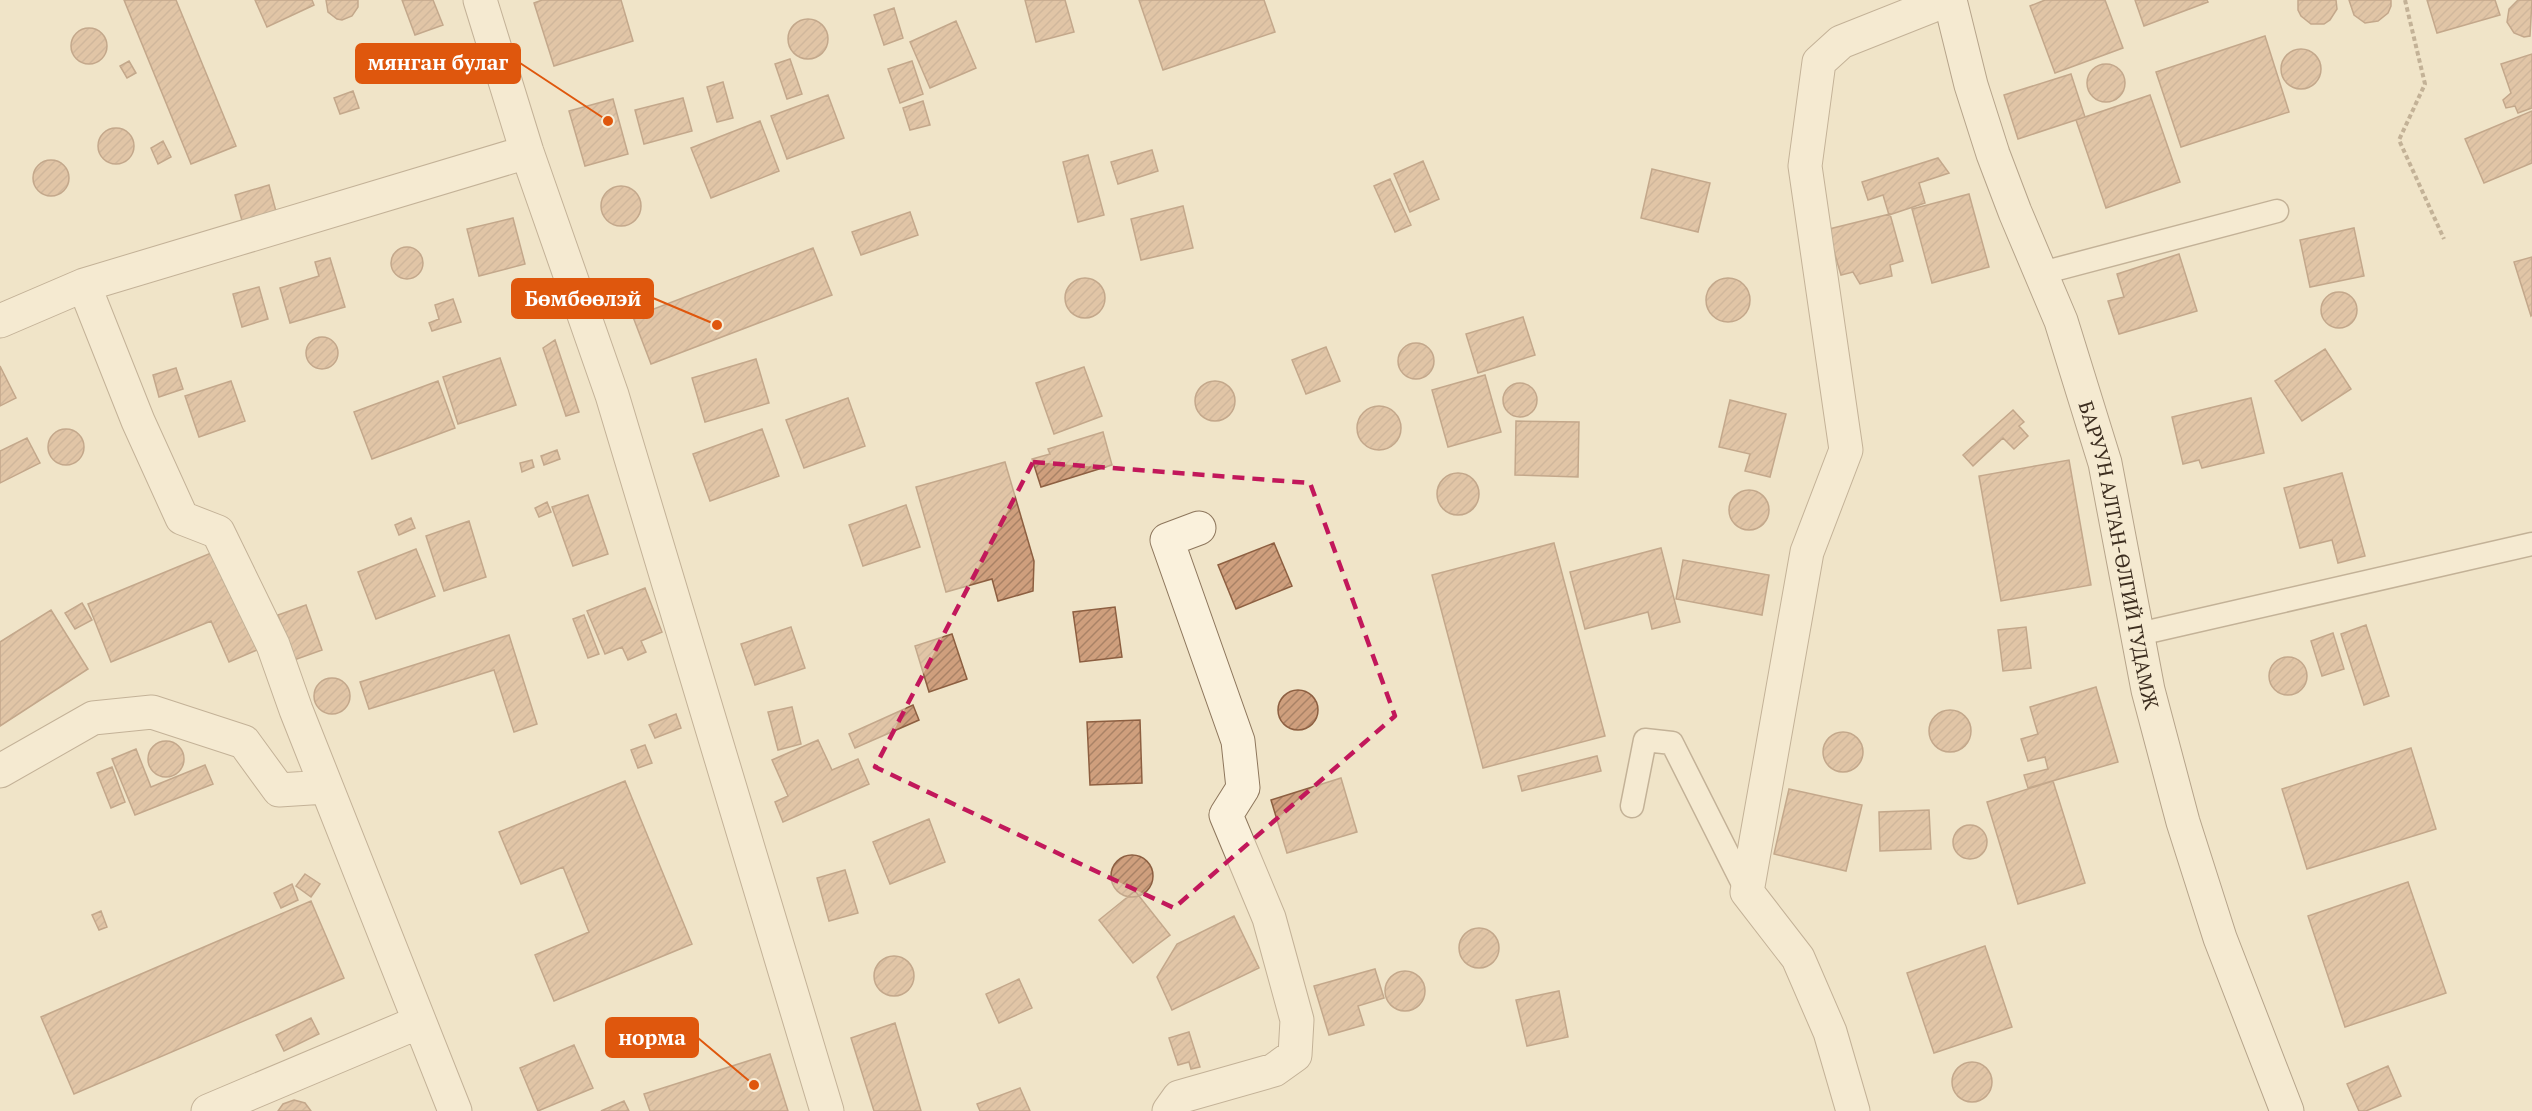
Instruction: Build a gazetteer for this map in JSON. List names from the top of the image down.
{
  "streets": {
    "street": ["БАРУУН АЛТАН-ӨЛГИЙ ГУДАМЖ"]
  },
  "places": ["мянган булаг", "Бөмбөөлэй", "норма"]
}
